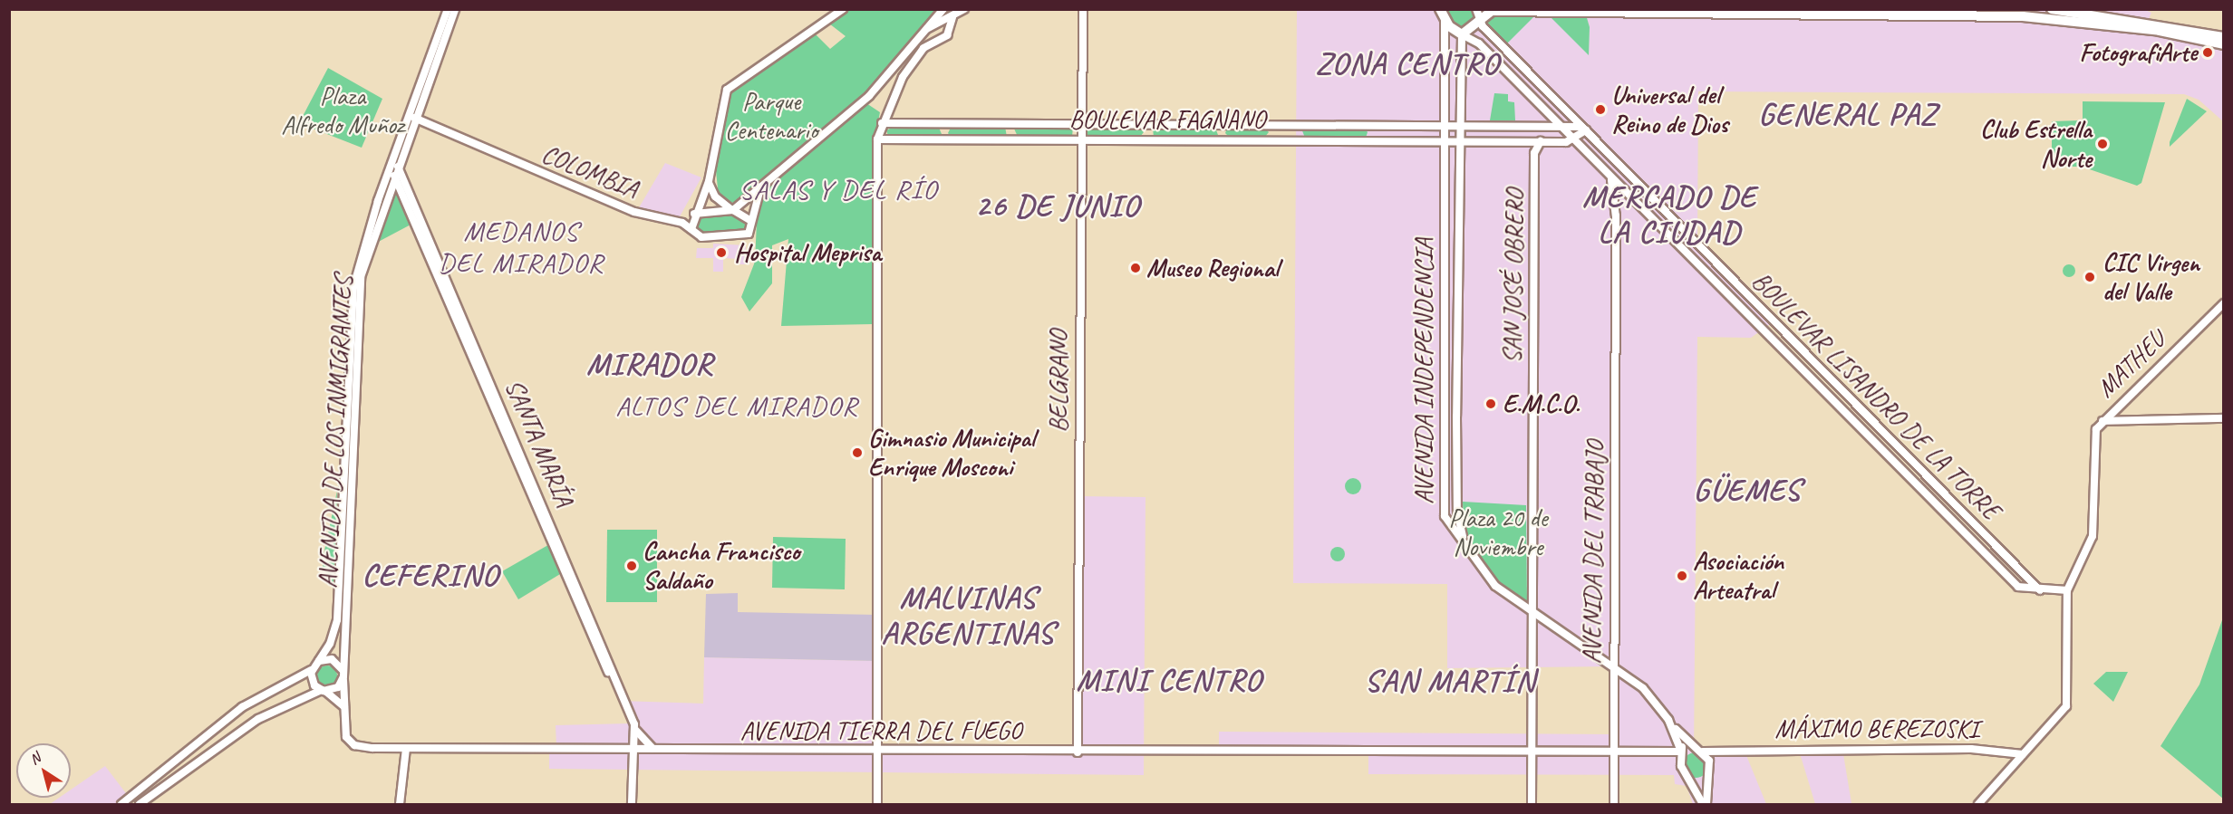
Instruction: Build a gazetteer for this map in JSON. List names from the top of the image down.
{
  "streets": {
    "main road": ["AVENIDA INDEPENDENCIA"],
    "street": [
      "BOULEVAR FAGNANO",
      "COLOMBIA",
      "SAN JOSÉ OBRERO",
      "MATHEU",
      "BELGRANO",
      "BOULEVAR LISANDRO DE LA TORRE",
      "AVENIDA DE LOS INMIGRANTES",
      "SANTA MARÍA",
      "AVENIDA DEL TRABAJO",
      "MÁXIMO BEREZOSKI",
      "AVENIDA TIERRA DEL FUEGO"
    ]
  },
  "crossings": [
    ["BOULEVAR FAGNANO", "SAN JOSÉ OBRERO"],
    ["BOULEVAR FAGNANO", "AVENIDA INDEPENDENCIA"],
    ["BOULEVAR FAGNANO", "BELGRANO"],
    ["BOULEVAR FAGNANO", "BOULEVAR LISANDRO DE LA TORRE"],
    ["SAN JOSÉ OBRERO", "AVENIDA TIERRA DEL FUEGO"],
    ["AVENIDA INDEPENDENCIA", "BOULEVAR LISANDRO DE LA TORRE"],
    ["BELGRANO", "AVENIDA TIERRA DEL FUEGO"],
    ["BOULEVAR LISANDRO DE LA TORRE", "AVENIDA DEL TRABAJO"],
    ["AVENIDA DE LOS INMIGRANTES", "SANTA MARÍA"],
    ["AVENIDA DE LOS INMIGRANTES", "AVENIDA TIERRA DEL FUEGO"],
    ["SANTA MARÍA", "AVENIDA TIERRA DEL FUEGO"]
  ],
  "districts": [
    "ZONA CENTRO",
    "GENERAL PAZ",
    "SALAS Y DEL RÍO",
    "MERCADO DE LA CIUDAD",
    "26 DE JUNIO",
    "MEDANOS DEL MIRADOR",
    "MIRADOR",
    "ALTOS DEL MIRADOR",
    "GÜEMES",
    "CEFERINO",
    "MALVINAS ARGENTINAS",
    "MINI CENTRO",
    "SAN MARTÍN"
  ],
  "parks": ["Plaza Alfredo Muñoz", "Parque Centenario", "Plaza 20 de Noviembre"],
  "places": [
    "FotografiArte",
    "Universal del Reino de Dios",
    "Club Estrella Norte",
    "Hospital Meprisa",
    "Museo Regional",
    "CIC Virgen del Valle",
    "E.M.C.O.",
    "Gimnasio Municipal Enrique Mosconi",
    "Cancha Francisco Saldaño",
    "Asociación Arteatral"
  ],
  "north": "top left"
}
